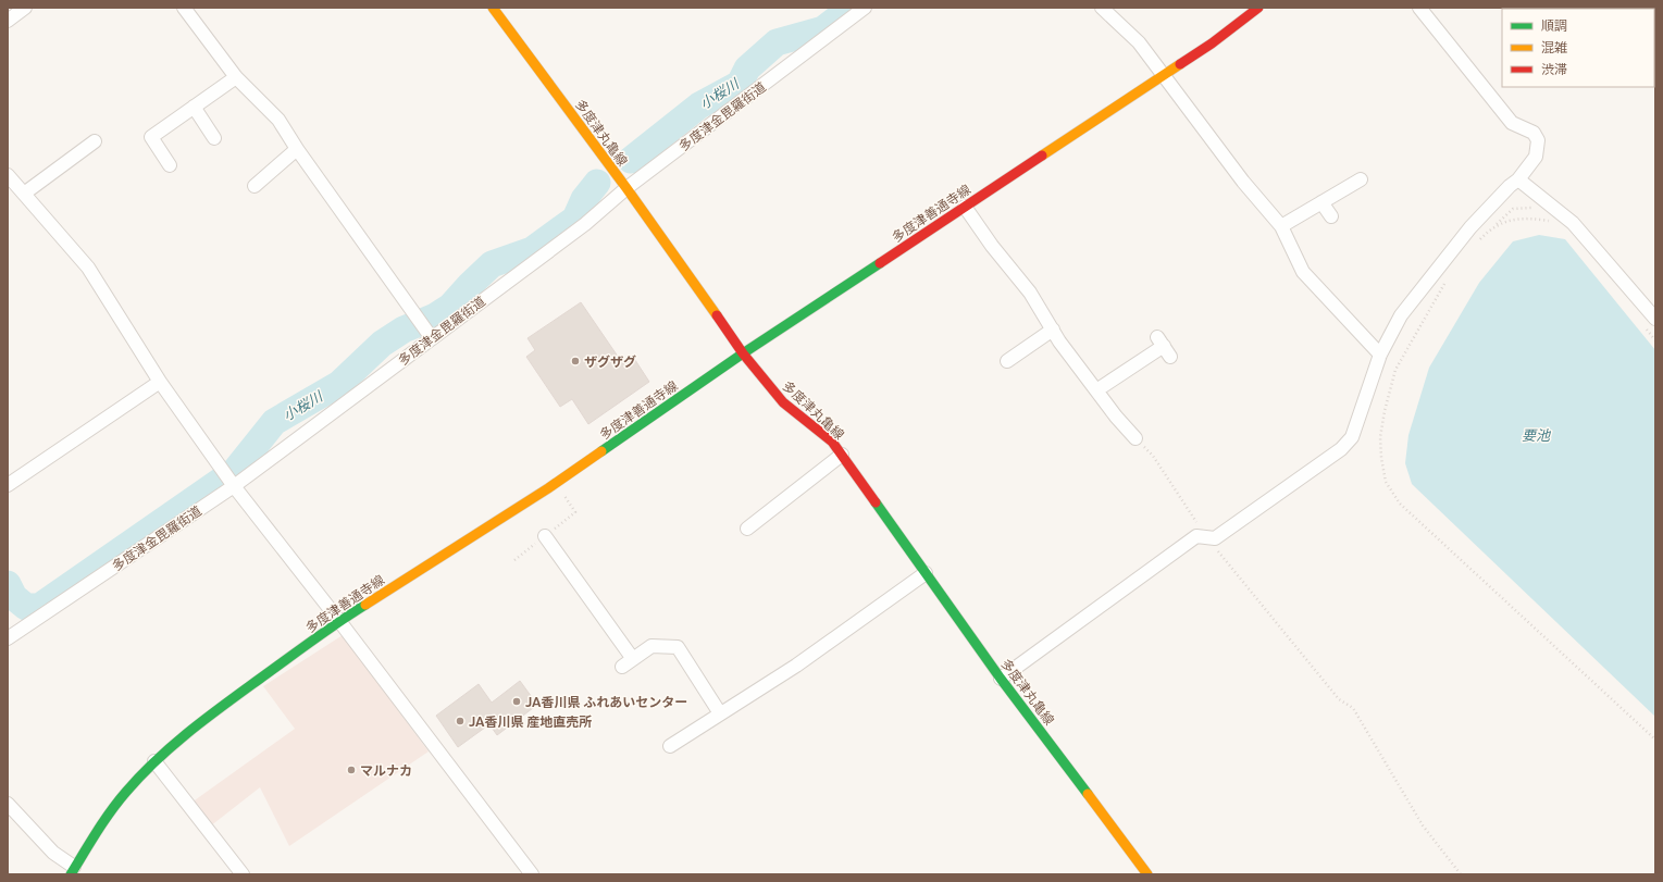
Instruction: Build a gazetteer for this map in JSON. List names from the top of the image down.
{
  "streets": {
    "main road": ["多度津丸亀線", "多度津善通寺線"],
    "street": ["多度津金毘羅街道"]
  },
  "crossings": [
    ["多度津金毘羅街道", "多度津丸亀線"],
    ["多度津丸亀線", "多度津善通寺線"]
  ],
  "water": ["小桜川", "要池"],
  "places": [
    "ザグザグ",
    "JA香川県 ふれあいセンター",
    "JA香川県 産地直売所",
    "マルナカ"
  ],
  "legend": ["順調", "混雑", "渋滞"]
}
